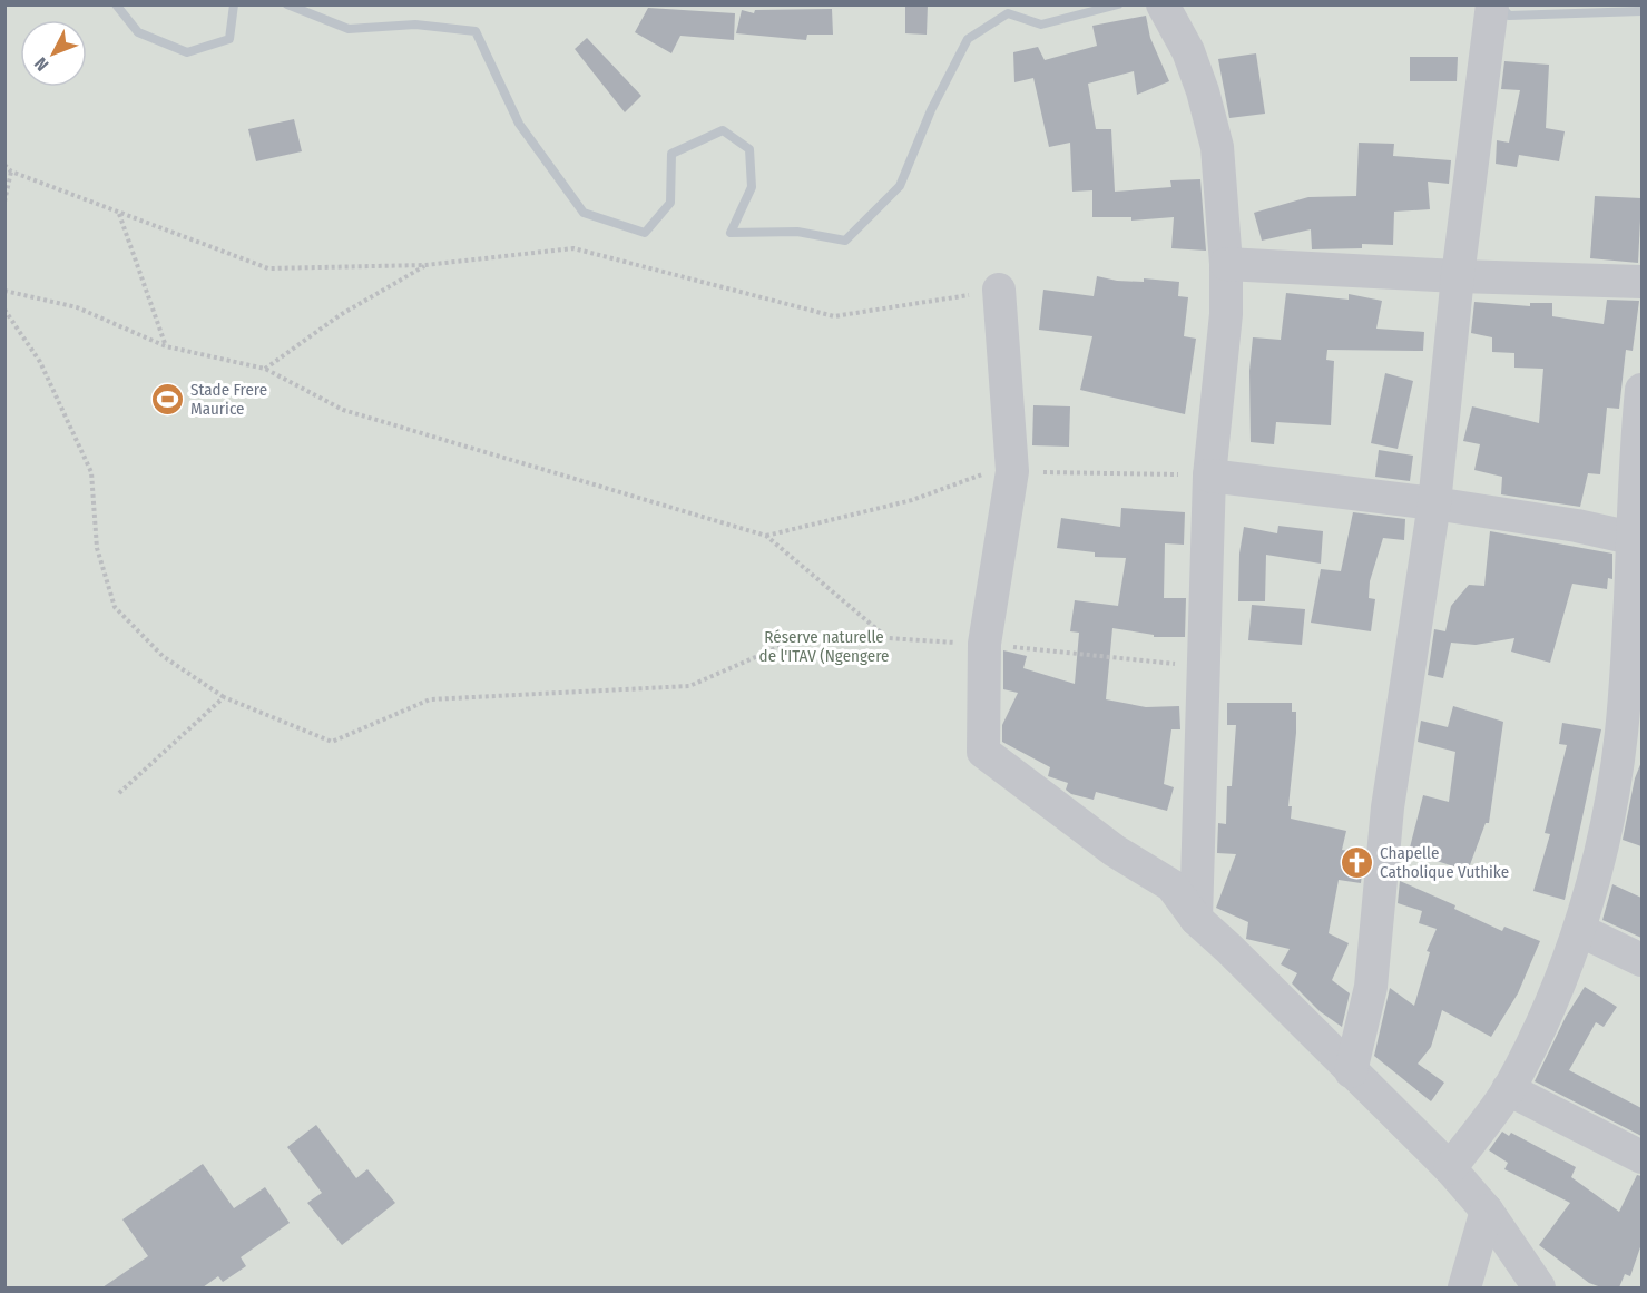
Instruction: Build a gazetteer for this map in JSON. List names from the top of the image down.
{
  "parks": ["Réserve naturelle de l'ITAV (Ngengere"],
  "places": {
    "sports": ["Stade Frere Maurice"],
    "church": ["Chapelle Catholique Vuthike"]
  },
  "north": "bottom left"
}
